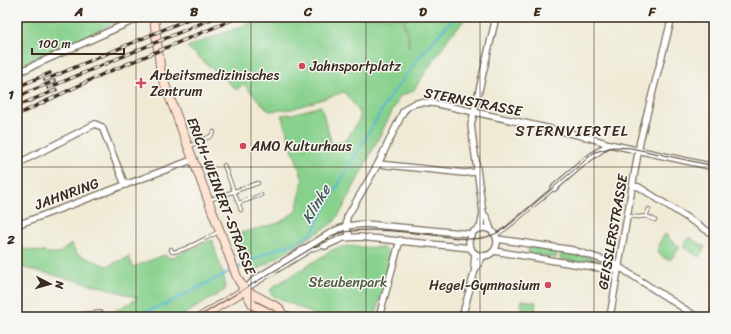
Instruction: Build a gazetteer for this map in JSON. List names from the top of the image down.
{
  "streets": {
    "main road": ["ERICH-WEINERT-STRASSE"],
    "street": ["STERNSTRASSE", "JAHNRING", "GEISSLERSTRASSE"]
  },
  "crossings": [
    ["STERNSTRASSE", "GEISSLERSTRASSE"],
    ["JAHNRING", "ERICH-WEINERT-STRASSE"]
  ],
  "districts": ["STERNVIERTEL"],
  "water": ["Klinke"],
  "parks": ["Steubenpark"],
  "places": {
    "other": ["Jahnsportplatz", "AMO Kulturhaus", "Hegel-Gymnasium"],
    "health": ["Arbeitsmedizinisches Zentrum"]
  },
  "scale_bar": "100 m",
  "north": "right",
  "grid": {
    "columns": [
      "A",
      "B",
      "C",
      "D",
      "E",
      "F"
    ],
    "rows": ["1", "2"]
  }
}
